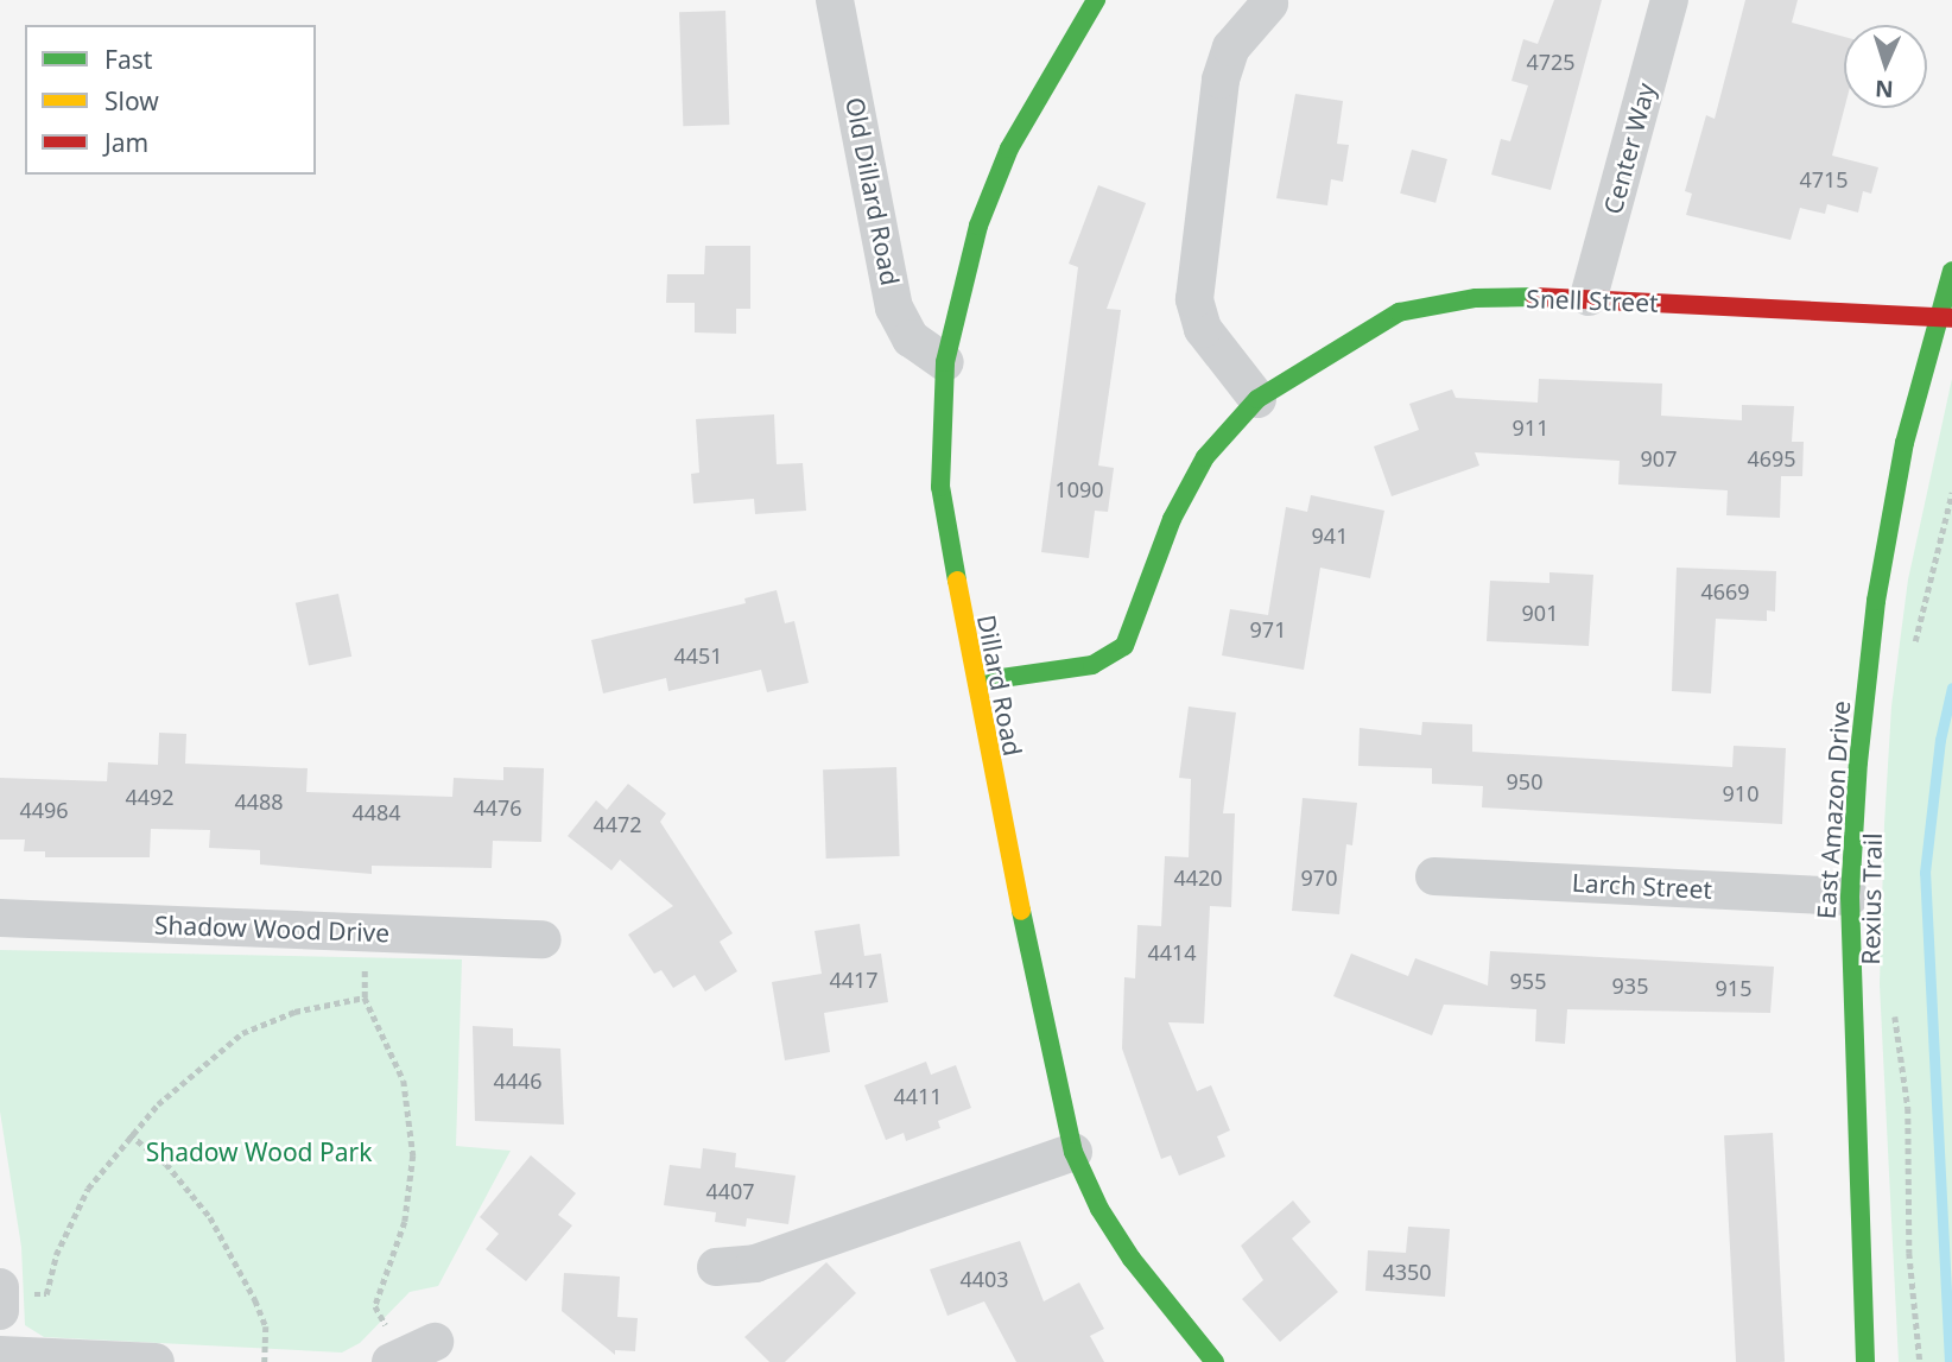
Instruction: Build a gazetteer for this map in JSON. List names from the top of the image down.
{
  "streets": {
    "street": [
      "Center Way",
      "Old Dillard Road",
      "Snell Street",
      "Dillard Road",
      "East Amazon Drive",
      "Larch Street",
      "Shadow Wood Drive"
    ]
  },
  "crossings": [
    ["Center Way", "Snell Street"],
    ["Old Dillard Road", "Dillard Road"],
    ["Snell Street", "Dillard Road"],
    ["Snell Street", "East Amazon Drive"],
    ["East Amazon Drive", "Larch Street"]
  ],
  "parks": ["Shadow Wood Park"],
  "house_numbers": [
    "4725",
    "4715",
    "911",
    "907",
    "4695",
    "1090",
    "941",
    "4669",
    "901",
    "971",
    "4451",
    "950",
    "910",
    "4492",
    "4488",
    "4476",
    "4496",
    "4484",
    "4472",
    "4420",
    "970",
    "4414",
    "4417",
    "955",
    "935",
    "915",
    "4446",
    "4411",
    "4407",
    "4350",
    "4403"
  ],
  "legend": ["Fast", "Slow", "Jam"],
  "north": "bottom"
}
